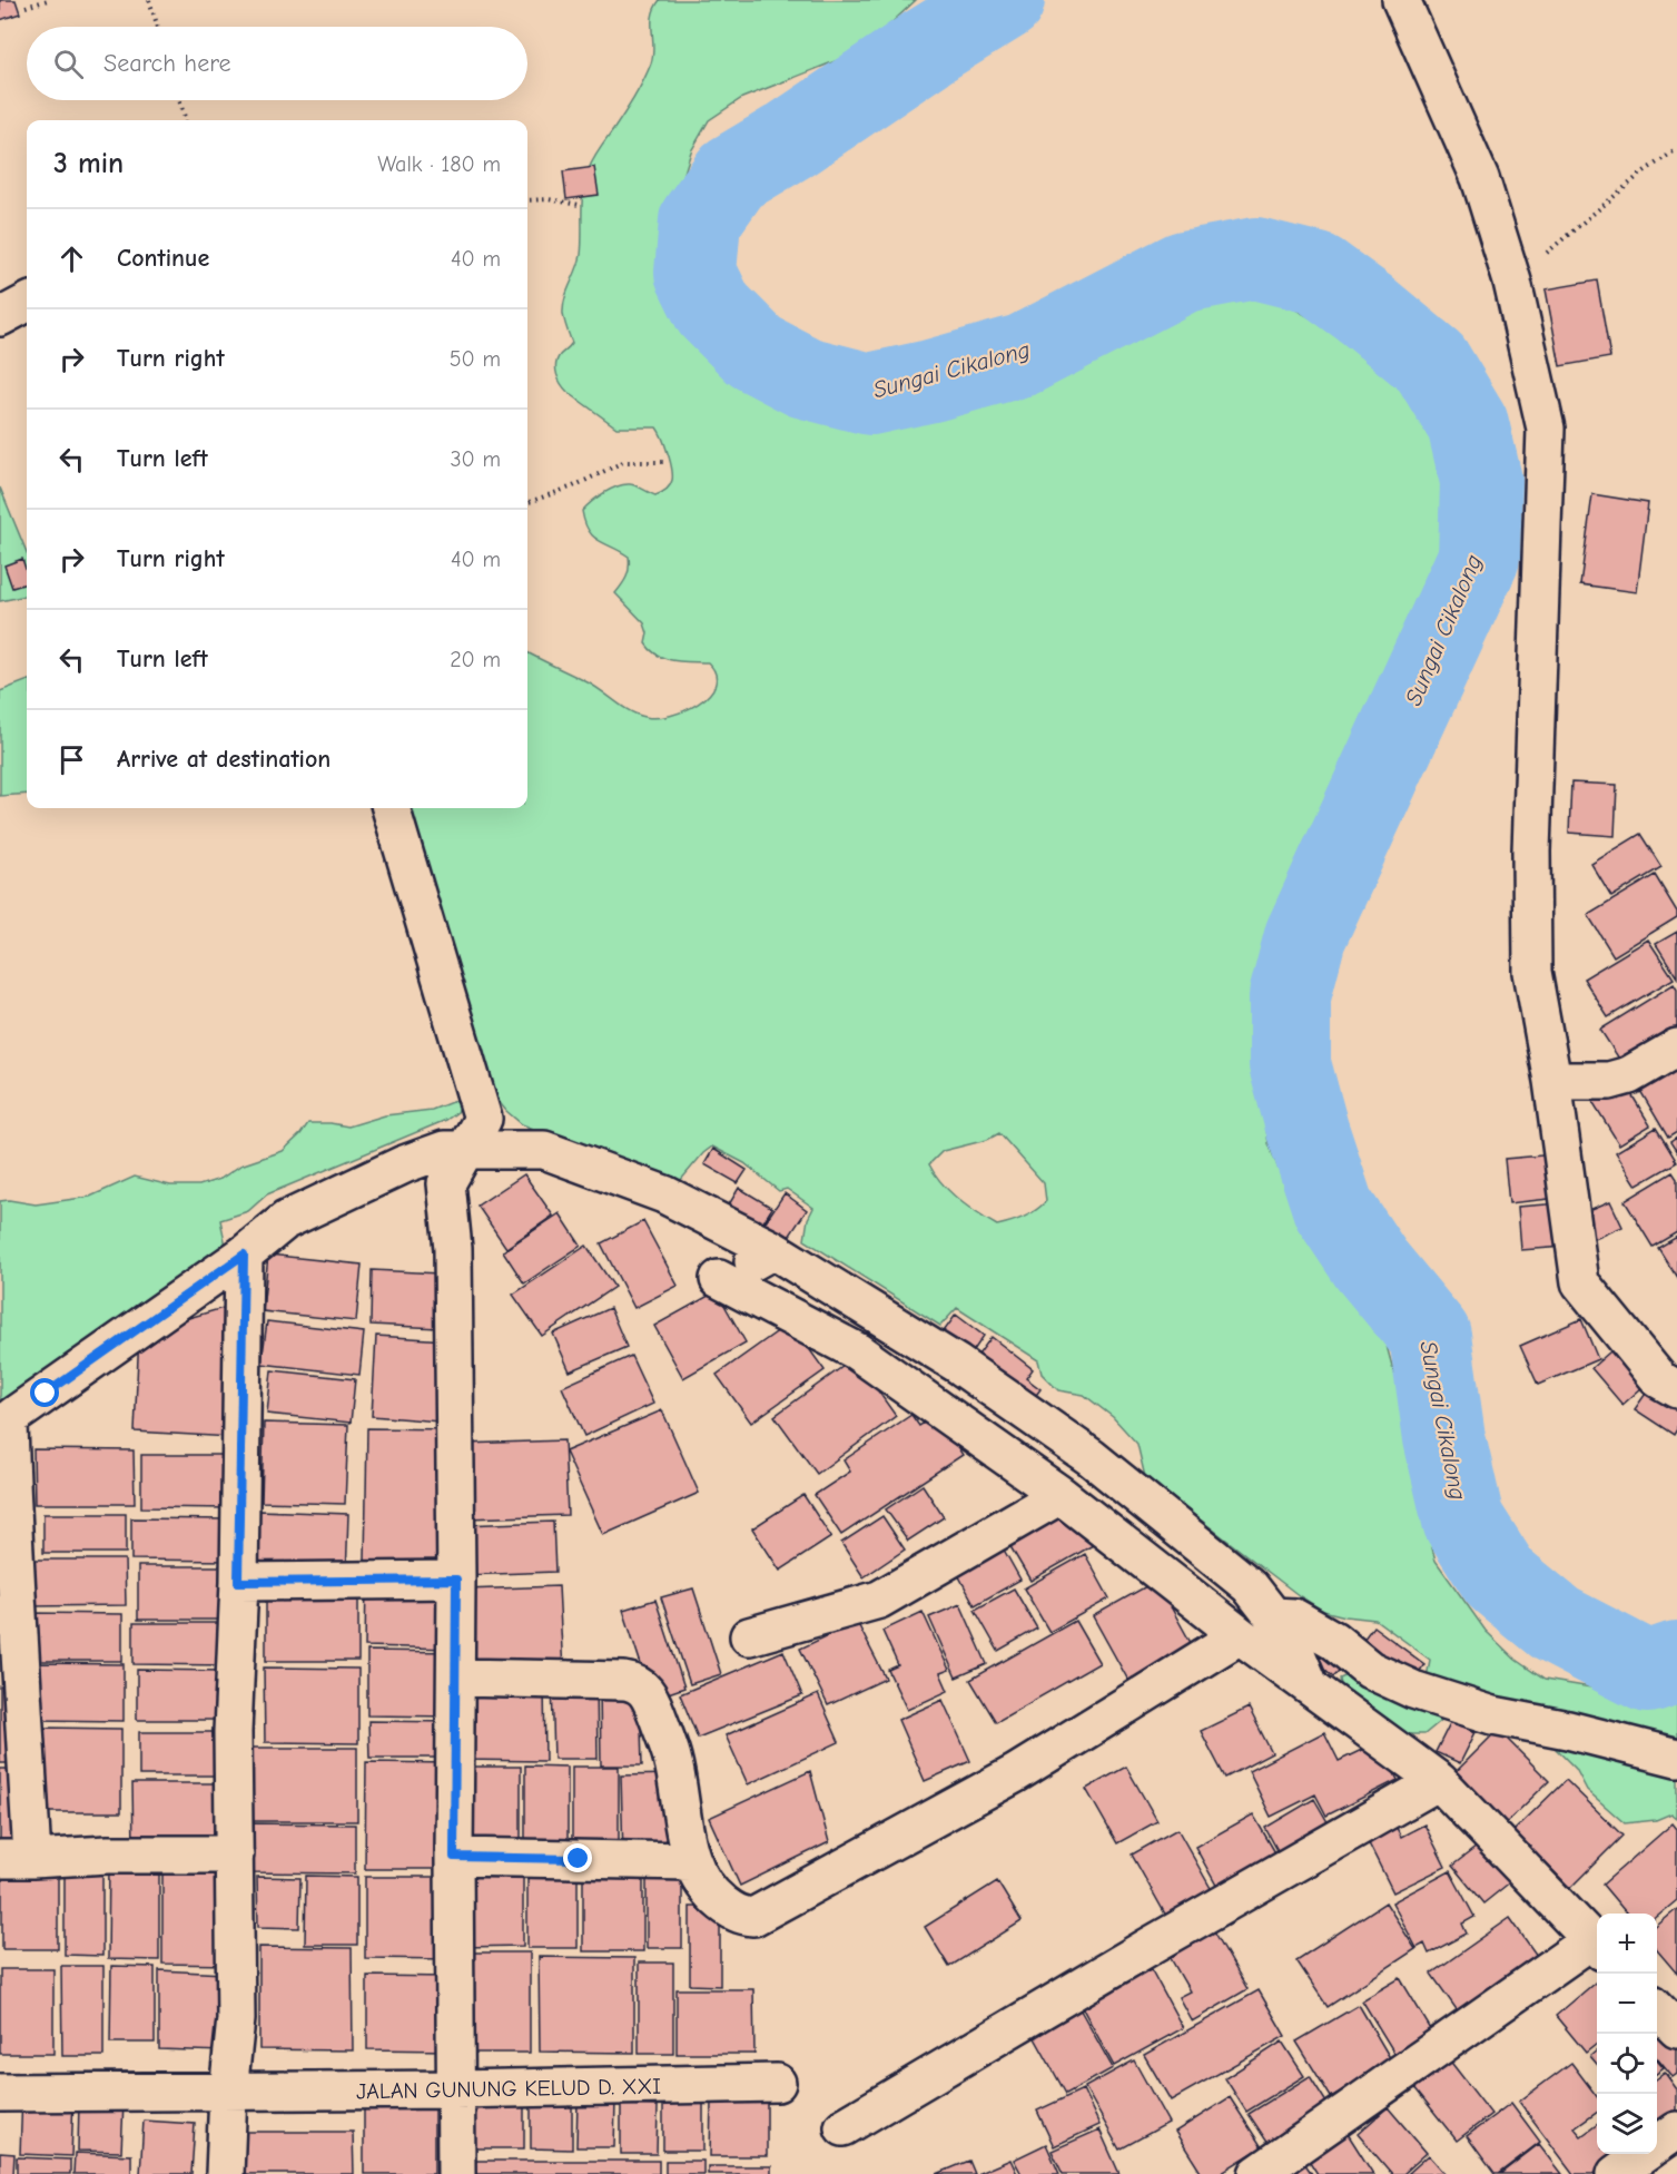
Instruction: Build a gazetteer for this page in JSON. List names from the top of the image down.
{
  "streets": {
    "street": ["JALAN GUNUNG KELUD D. XXI"]
  },
  "water": ["Sungai Cikalong"],
  "page": {
    "search": "Search here",
    "heading": ["3 min", "Walk · 180 m"],
    "list": [
      ["Continue", "40 m"],
      ["Turn right", "50 m"],
      ["Turn left", "30 m"],
      ["Turn right", "40 m"],
      ["Turn left", "20 m"],
      "Arrive at destination"
    ],
    "map_buttons": ["+", "−"]
  }
}
